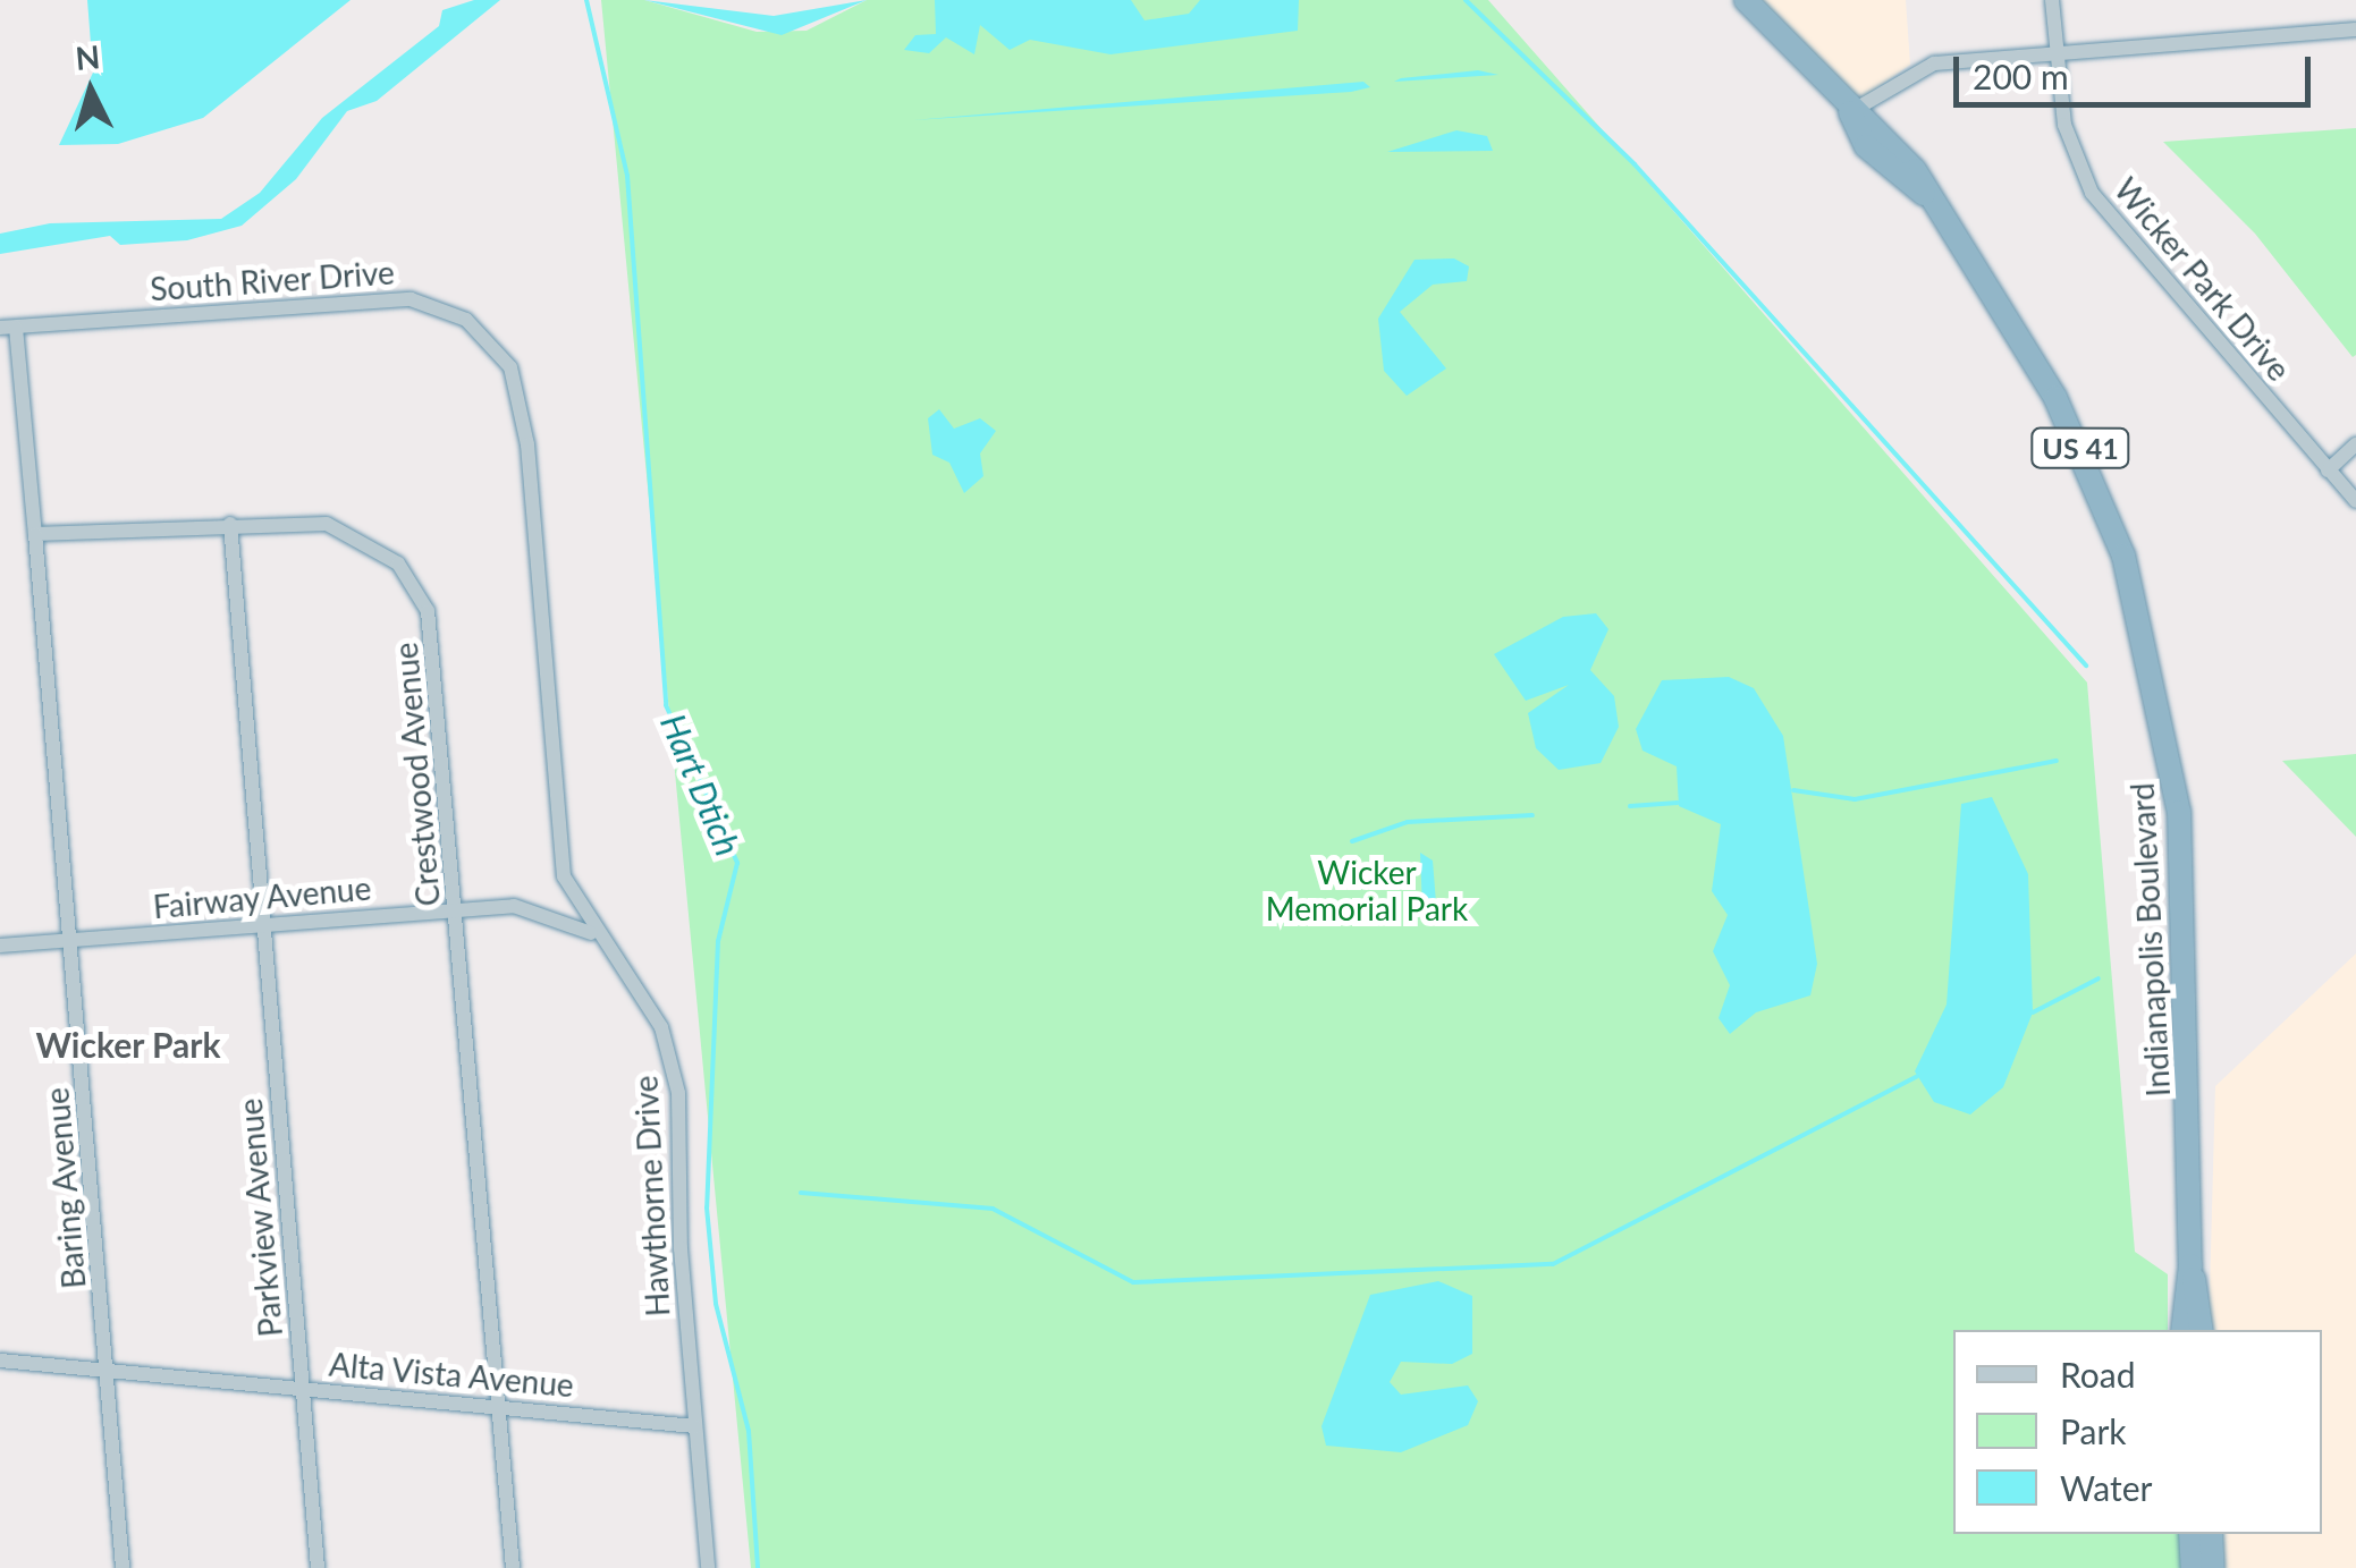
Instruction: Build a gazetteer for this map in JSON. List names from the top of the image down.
{
  "streets": {
    "highway": ["US 41", "Indianapolis Boulevard"],
    "street": [
      "Wicker Park Drive",
      "South River Drive",
      "Crestwood Avenue",
      "Fairway Avenue",
      "Baring Avenue",
      "Hawthorne Drive",
      "Parkview Avenue",
      "Alta Vista Avenue"
    ]
  },
  "crossings": [
    ["South River Drive", "Hawthorne Drive"],
    ["Crestwood Avenue", "Fairway Avenue"],
    ["Crestwood Avenue", "Baring Avenue"],
    ["Crestwood Avenue", "Parkview Avenue"],
    ["Crestwood Avenue", "Alta Vista Avenue"],
    ["Fairway Avenue", "Baring Avenue"],
    ["Fairway Avenue", "Hawthorne Drive"],
    ["Fairway Avenue", "Parkview Avenue"],
    ["Baring Avenue", "Alta Vista Avenue"],
    ["Hawthorne Drive", "Alta Vista Avenue"],
    ["Parkview Avenue", "Alta Vista Avenue"]
  ],
  "districts": ["Wicker Park"],
  "water": ["Hart Dtich"],
  "parks": ["Wicker Memorial Park"],
  "legend": ["Road", "Park", "Water"],
  "scale_bar": "200 m",
  "north": "top"
}
